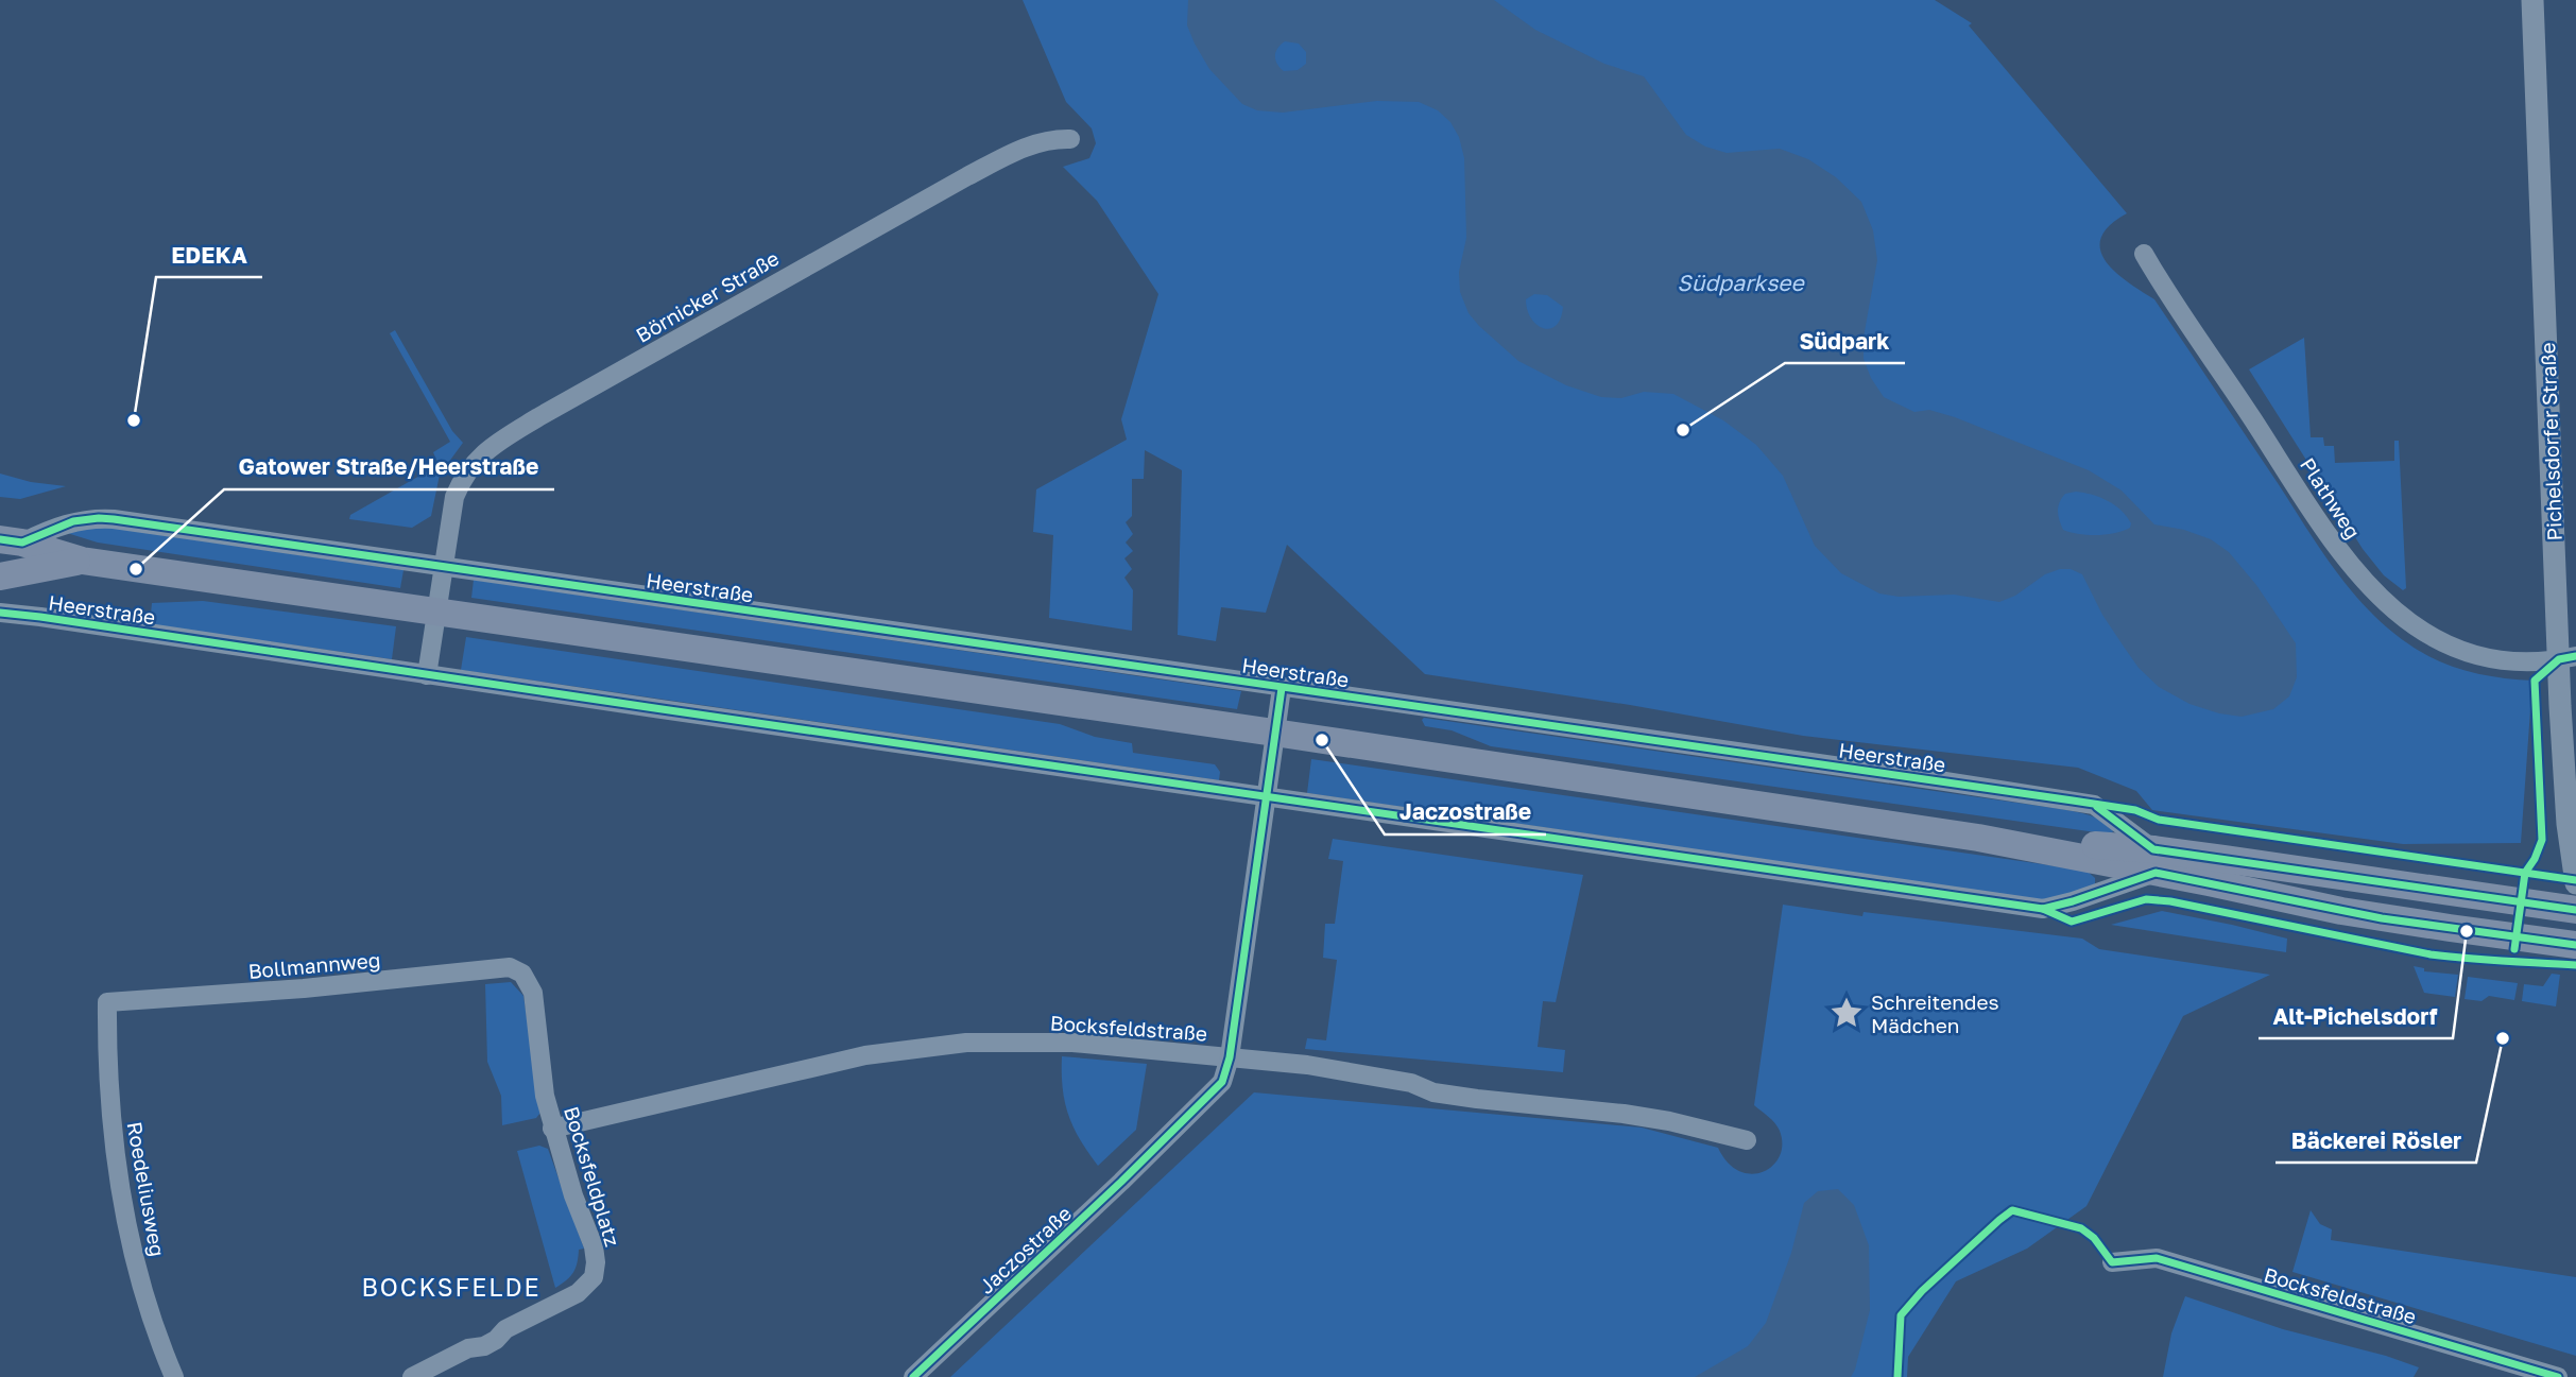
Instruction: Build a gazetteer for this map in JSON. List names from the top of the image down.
{
  "streets": {
    "main road": ["Heerstraße"],
    "street": [
      "Börnicker Straße",
      "Pichelsdorfer Straße",
      "Plathweg",
      "Bollmannweg",
      "Bocksfeldstraße",
      "Bocksfeldplatz",
      "Roedeliusweg",
      "Jaczostraße"
    ]
  },
  "crossings": [
    ["Börnicker Straße", "Heerstraße"],
    ["Pichelsdorfer Straße", "Plathweg"],
    ["Heerstraße", "Jaczostraße"],
    ["Bollmannweg", "Bocksfeldplatz"],
    ["Bollmannweg", "Roedeliusweg"],
    ["Bocksfeldstraße", "Bocksfeldplatz"],
    ["Bocksfeldstraße", "Jaczostraße"]
  ],
  "districts": ["BOCKSFELDE"],
  "water": ["Südparksee"],
  "places": {
    "other": [
      "EDEKA",
      "Südpark",
      "Gatower Straße/Heerstraße",
      "Jaczostraße",
      "Alt-Pichelsdorf",
      "Bäckerei Rösler"
    ],
    "place": ["Schreitendes Mädchen"]
  }
}
